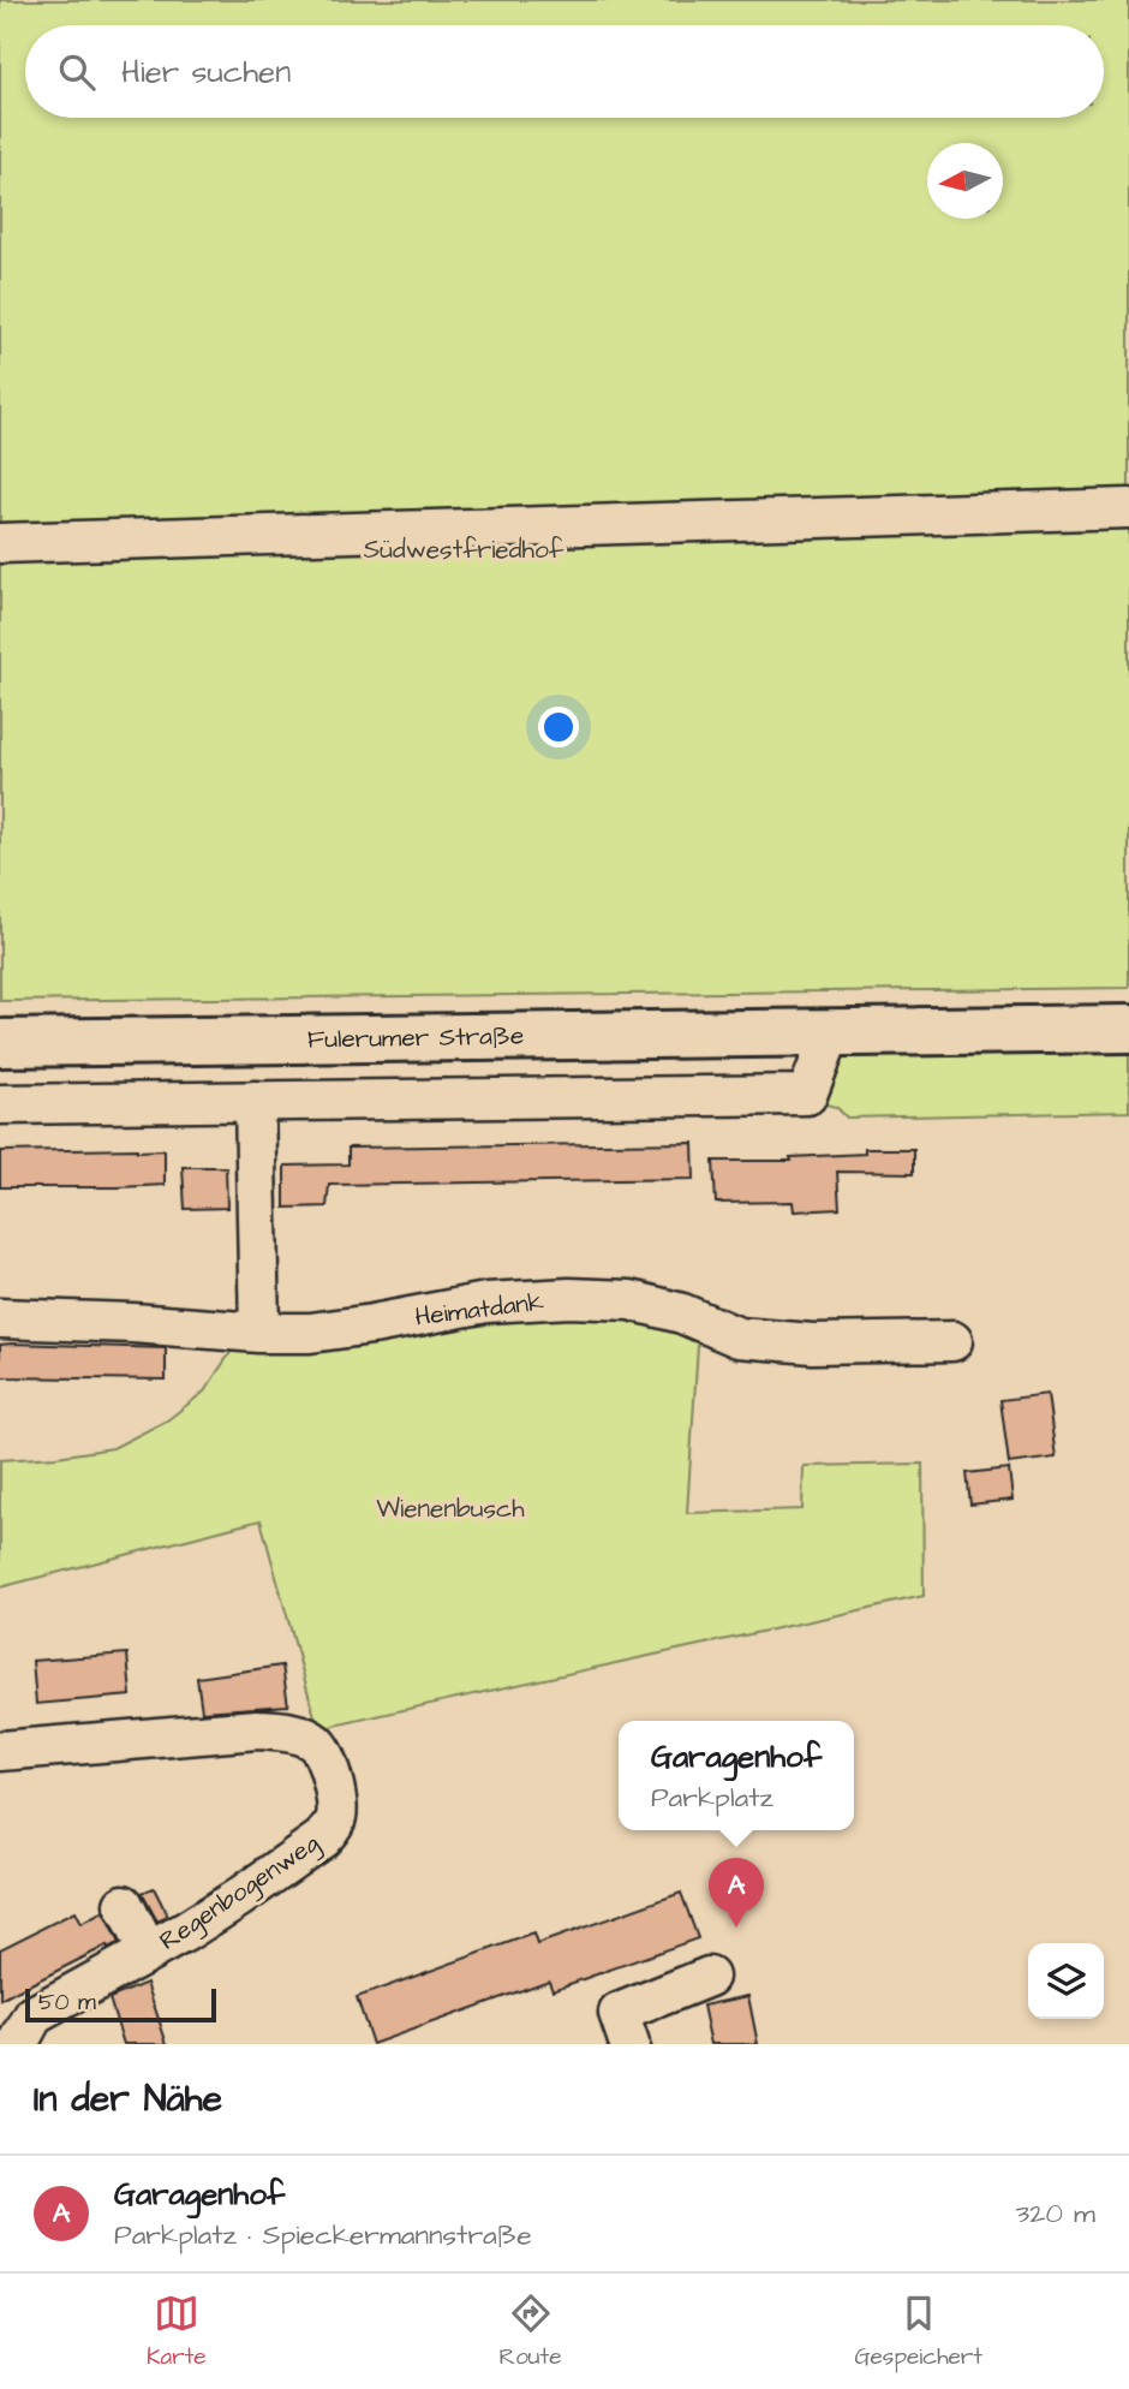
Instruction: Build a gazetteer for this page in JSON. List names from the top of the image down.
{
  "streets": {
    "main road": ["Fulerumer Straße"],
    "street": ["Heimatdank", "Regenbogenweg"]
  },
  "parks": ["Südwestfriedhof", "Wienenbusch"],
  "scale_bar": "50 m",
  "north": "left",
  "page": {
    "search": "Hier suchen",
    "popup": ["Garagenhof", "Parkplatz"],
    "pins": "A",
    "scale": "50 m",
    "heading": "In der Nähe",
    "list": [
      {
        "mark": "A",
        "name": "Garagenhof",
        "note": "Parkplatz · Spieckermannstraße",
        "value": "320 m"
      }
    ],
    "nav": ["Karte", "Route", "Gespeichert"]
  }
}
